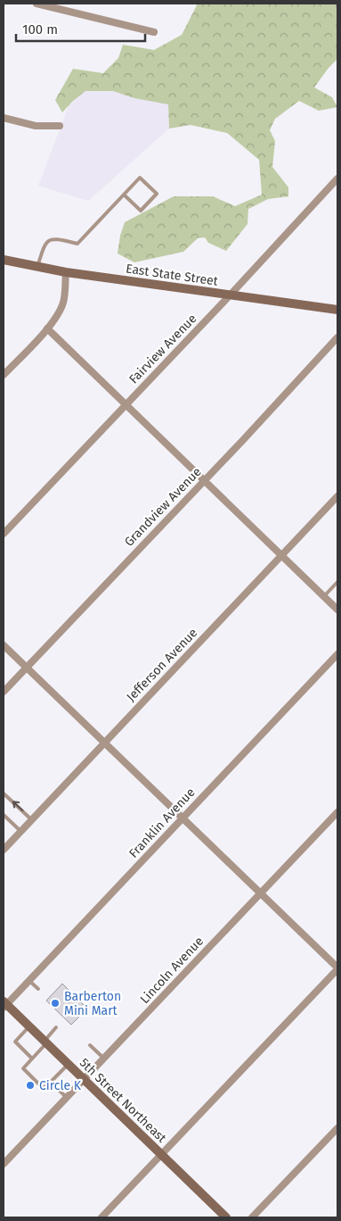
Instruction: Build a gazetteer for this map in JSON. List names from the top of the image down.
{
  "streets": {
    "street": [
      "East State Street",
      "Fairview Avenue",
      "Grandview Avenue",
      "Jefferson Avenue",
      "Franklin Avenue",
      "Lincoln Avenue",
      "5th Street Northeast"
    ]
  },
  "crossings": [
    ["East State Street", "Fairview Avenue"],
    ["Franklin Avenue", "5th Street Northeast"],
    ["Lincoln Avenue", "5th Street Northeast"]
  ],
  "places": ["Barberton Mini Mart", "Circle K"],
  "scale_bar": "100 m"
}
